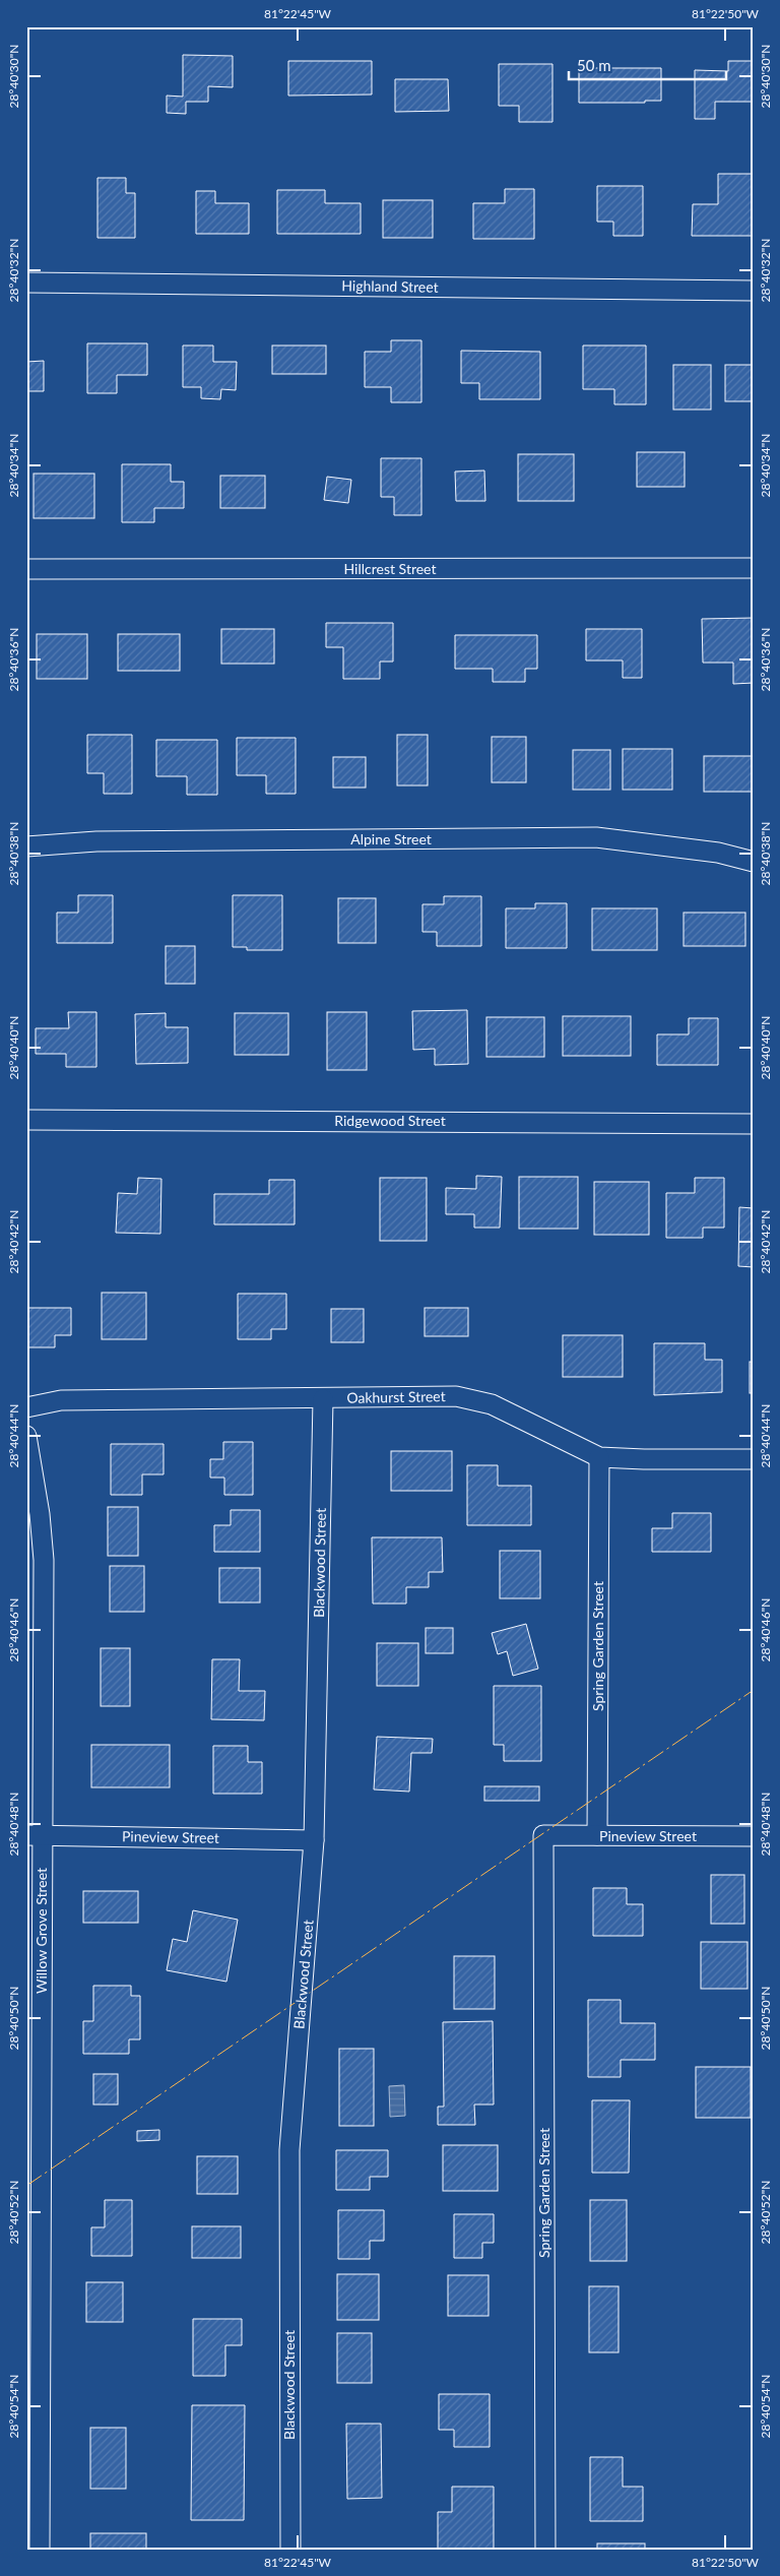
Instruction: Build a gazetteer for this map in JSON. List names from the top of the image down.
{
  "streets": {
    "street": [
      "Highland Street",
      "Hillcrest Street",
      "Alpine Street",
      "Ridgewood Street",
      "Oakhurst Street",
      "Blackwood Street",
      "Spring Garden Street",
      "Pineview Street",
      "Willow Grove Street"
    ]
  },
  "crossings": [
    ["Oakhurst Street", "Blackwood Street"],
    ["Oakhurst Street", "Spring Garden Street"],
    ["Blackwood Street", "Pineview Street"],
    ["Spring Garden Street", "Pineview Street"],
    ["Pineview Street", "Willow Grove Street"]
  ],
  "scale_bar": "50 m",
  "coordinates": [
    "81°22'45\"W",
    "81°22'50\"W",
    "28°40'30\"N",
    "28°40'32\"N",
    "28°40'34\"N",
    "28°40'36\"N",
    "28°40'38\"N",
    "28°40'40\"N",
    "28°40'42\"N",
    "28°40'44\"N",
    "28°40'46\"N",
    "28°40'48\"N",
    "28°40'50\"N",
    "28°40'52\"N",
    "28°40'54\"N"
  ]
}
